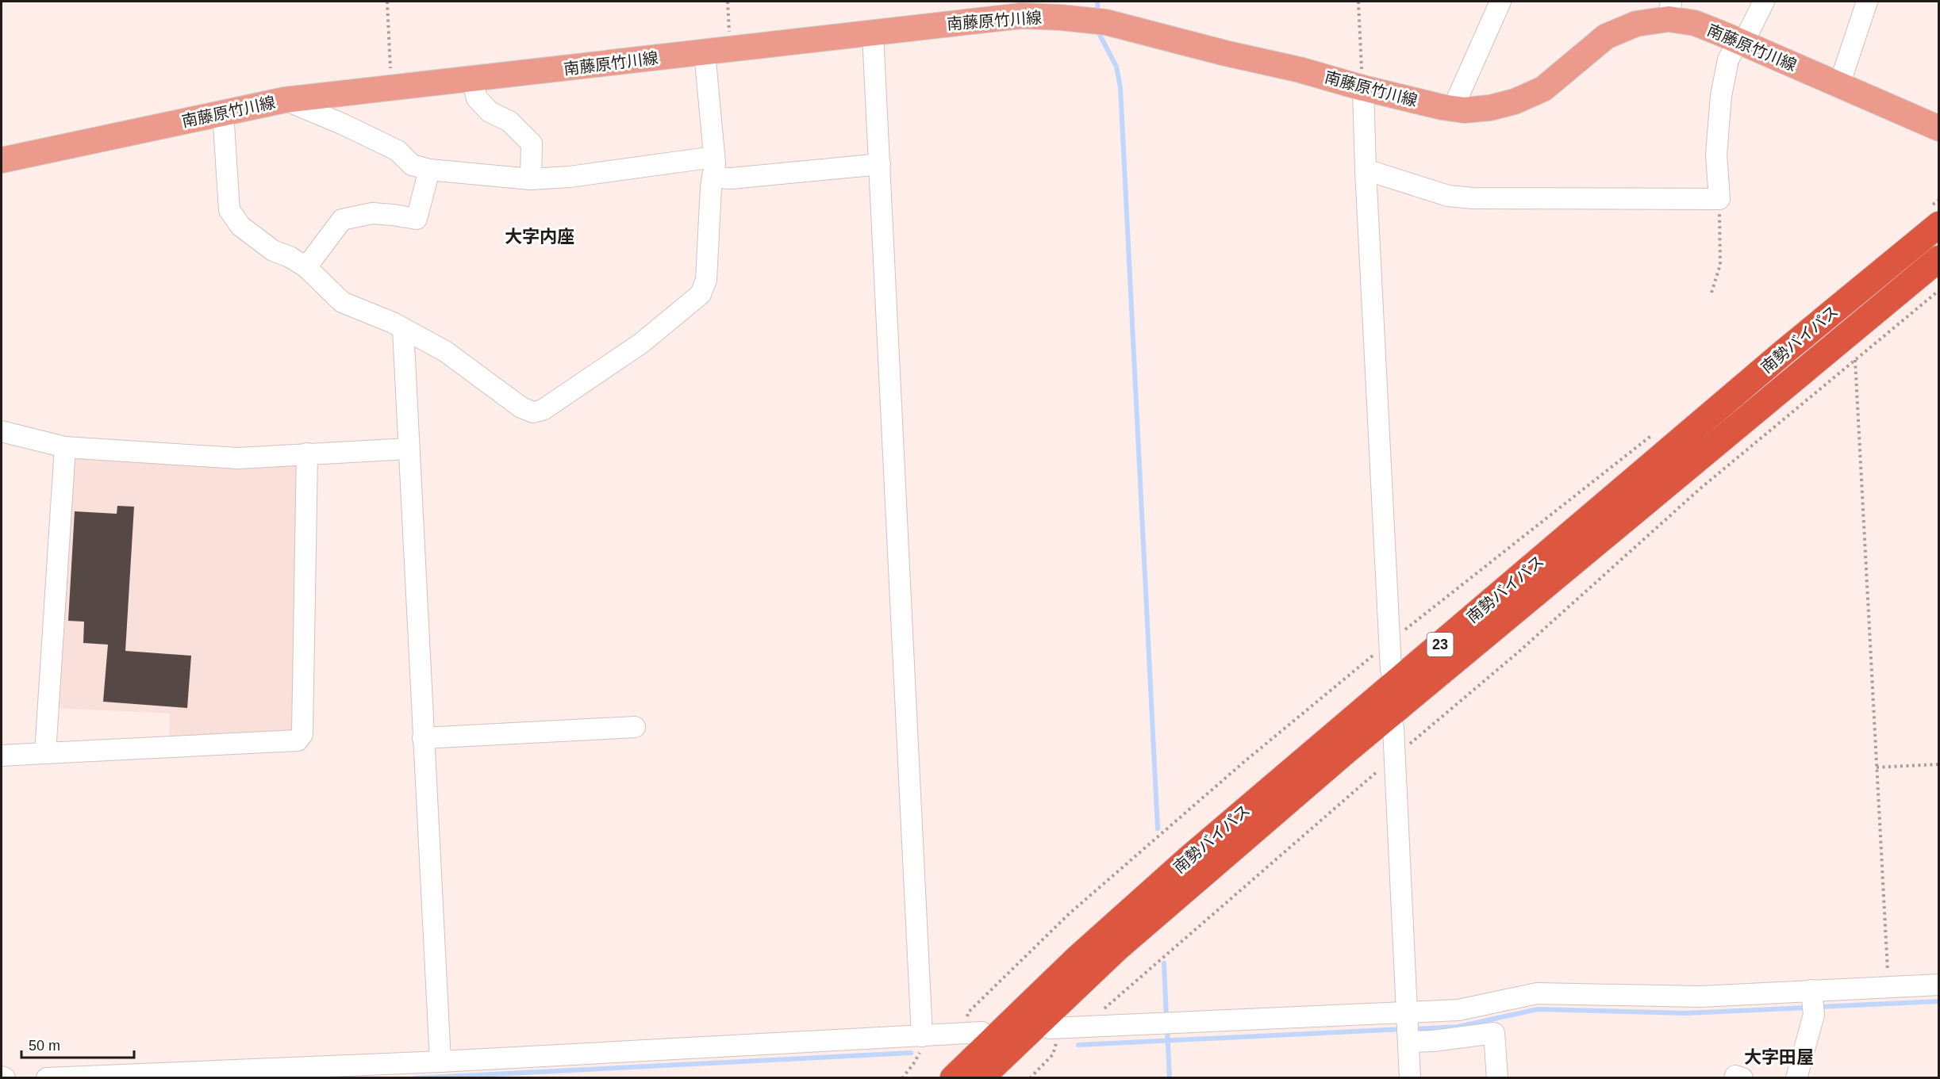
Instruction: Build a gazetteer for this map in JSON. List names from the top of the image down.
{
  "streets": {
    "highway": ["南勢バイパス", "23"],
    "main road": ["南藤原竹川線"]
  },
  "districts": ["大字内座", "大字田屋"],
  "scale_bar": "50 m"
}
